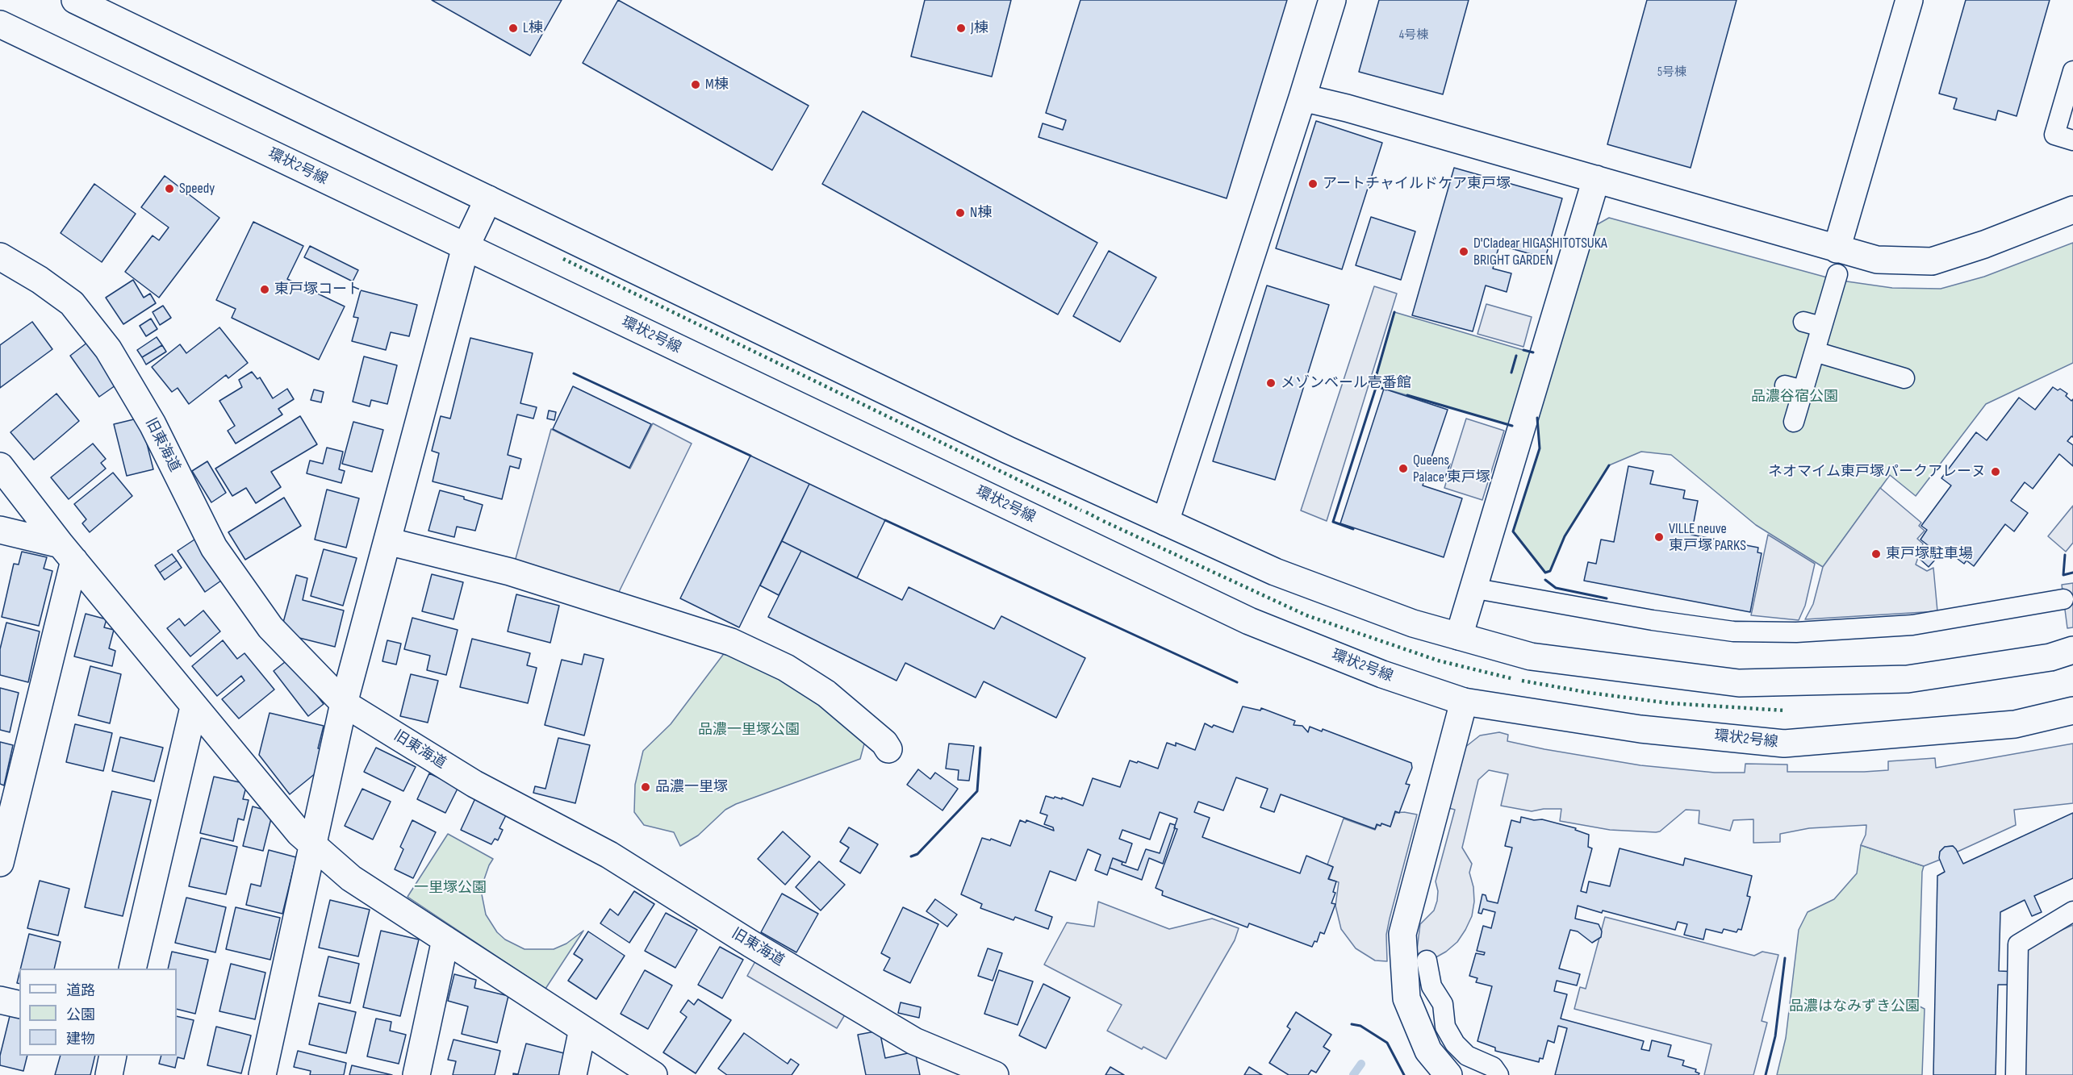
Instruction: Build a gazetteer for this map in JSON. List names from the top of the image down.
{
  "streets": {
    "street": ["環状2号線", "旧東海道"]
  },
  "parks": [
    "品濃谷宿公園",
    "品濃一里塚公園",
    "一里塚公園",
    "品濃はなみずき公園"
  ],
  "places": [
    "L棟",
    "J棟",
    "M棟",
    "アートチャイルドケア東戸塚",
    "Speedy",
    "N棟",
    "D'Cladear HIGASHITOTSUKA BRIGHT GARDEN",
    "東戸塚コート",
    "メゾンベール壱番館",
    "Queens Palace 東戸塚",
    "ネオマイム東戸塚パークアレーヌ",
    "VILLE neuve 東戸塚 PARKS",
    "東戸塚駐車場",
    "品濃一里塚"
  ],
  "house_numbers": ["4号棟", "5号棟"],
  "legend": ["道路", "公園", "建物"]
}
